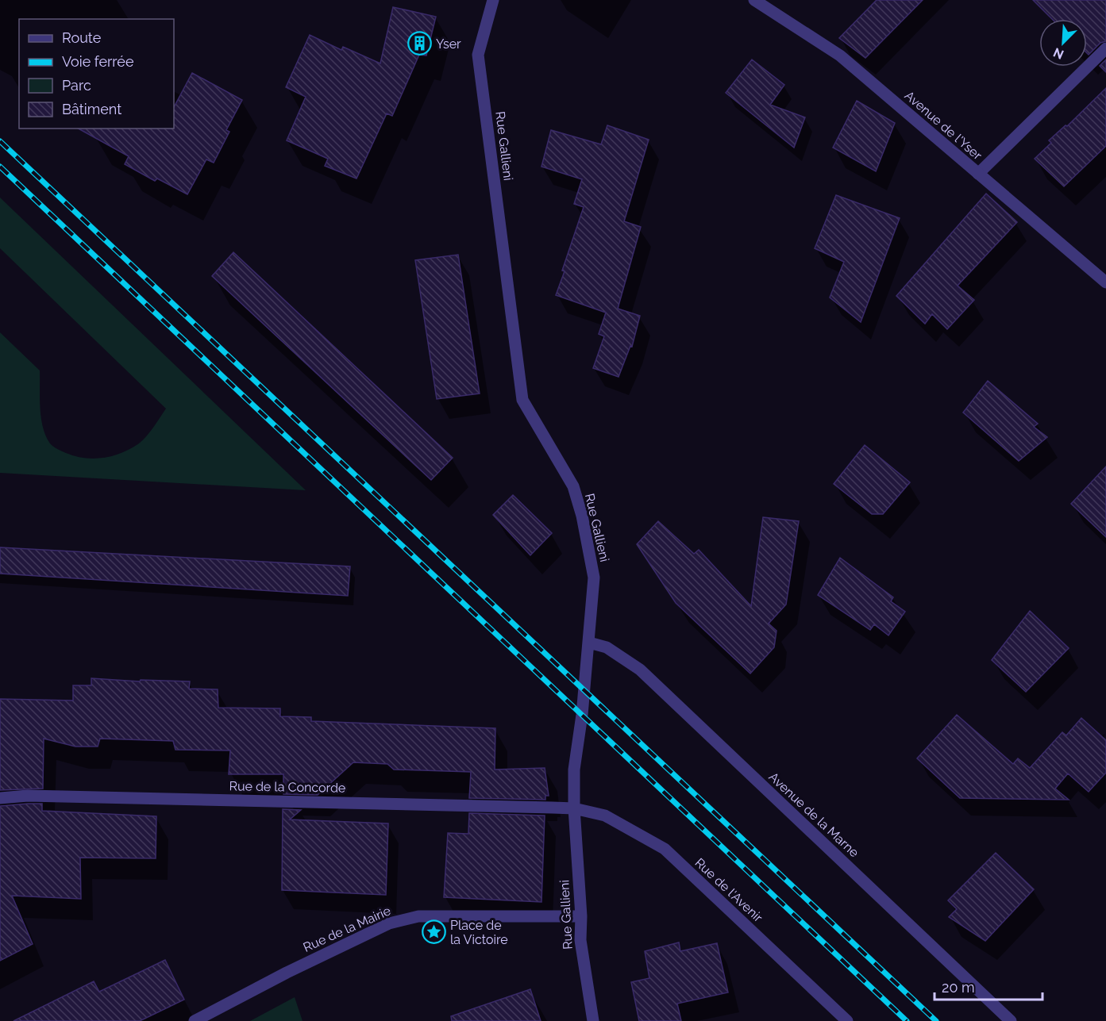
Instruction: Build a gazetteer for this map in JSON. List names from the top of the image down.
{
  "streets": {
    "street": [
      "Avenue de l'Yser",
      "Rue Gallieni",
      "Rue de la Concorde",
      "Avenue de la Marne",
      "Rue de l'Avenir",
      "Rue de la Mairie"
    ]
  },
  "crossings": [
    ["Rue Gallieni", "Rue de la Concorde"],
    ["Rue Gallieni", "Avenue de la Marne"],
    ["Rue Gallieni", "Rue de l'Avenir"],
    ["Rue Gallieni", "Rue de la Mairie"],
    ["Rue de la Concorde", "Rue de l'Avenir"]
  ],
  "places": {
    "building": ["Yser"],
    "place": ["Place de la Victoire"]
  },
  "legend": [
    "Route",
    "Voie ferrée",
    "Parc",
    "Bâtiment"
  ],
  "scale_bar": "20 m",
  "north": "bottom left"
}
